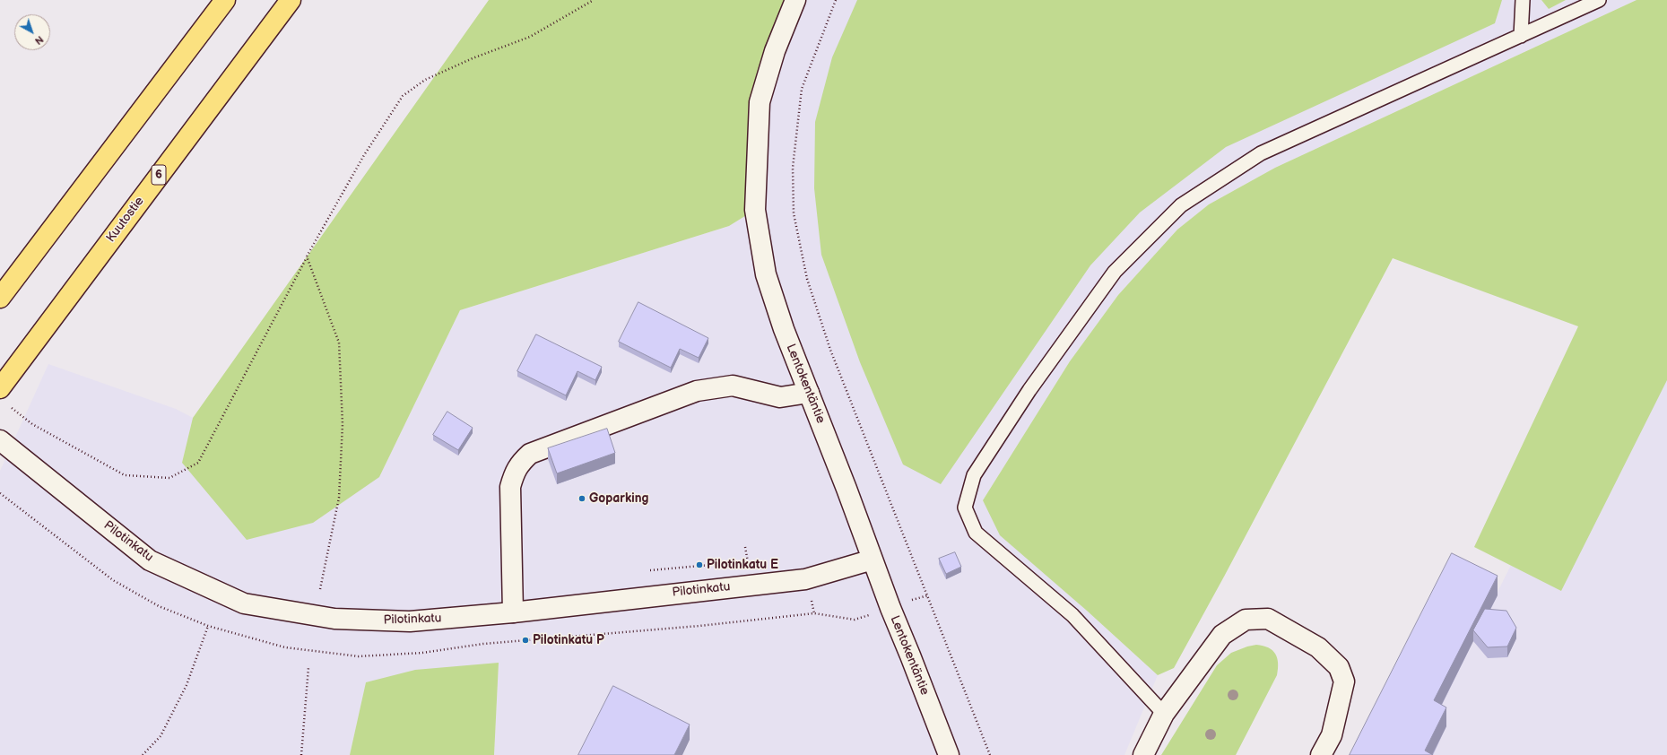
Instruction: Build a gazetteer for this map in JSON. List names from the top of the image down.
{
  "streets": {
    "highway": ["6", "Kuutostie"],
    "street": ["Lentokentäntie", "Pilotinkatu"]
  },
  "crossings": [
    ["Lentokentäntie", "Pilotinkatu"]
  ],
  "places": ["Goparking", "Pilotinkatu E", "Pilotinkatu P"],
  "north": "bottom right"
}
